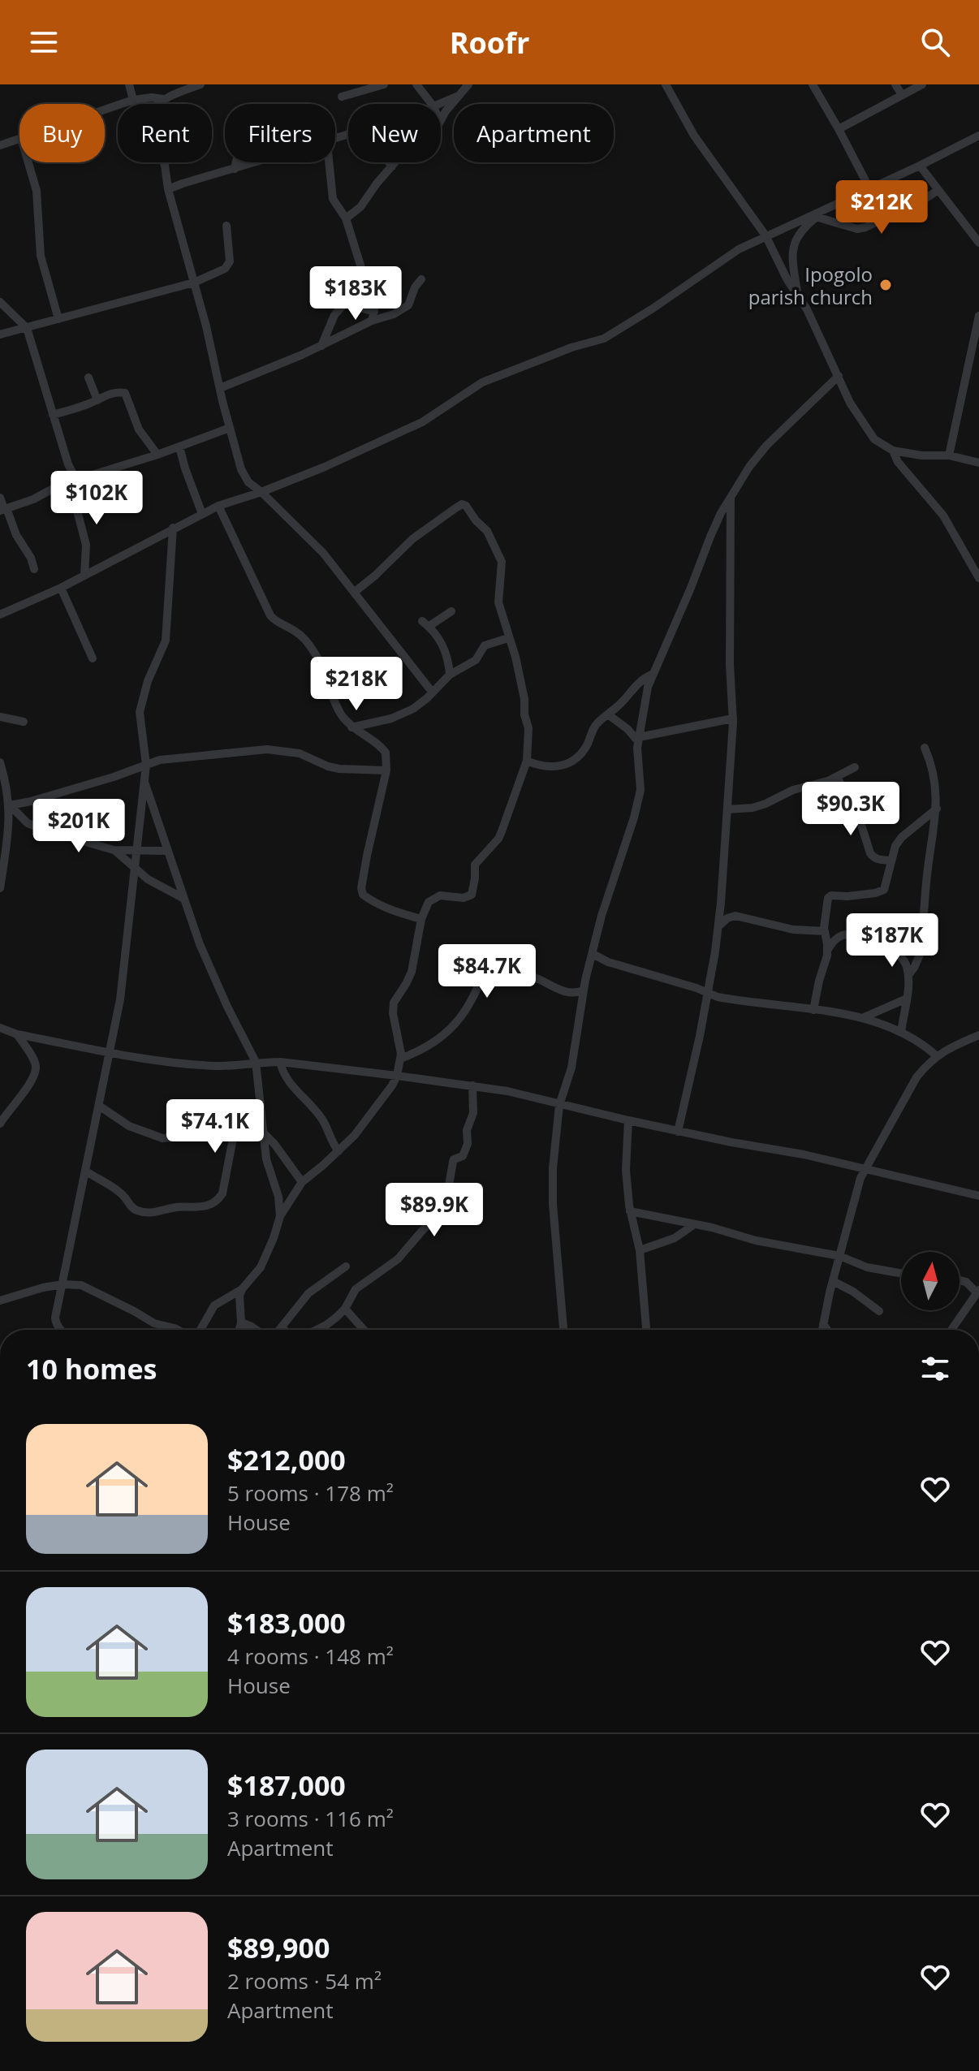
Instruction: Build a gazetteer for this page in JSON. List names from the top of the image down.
{
  "places": ["Ipogolo parish church"],
  "north": "top",
  "page": {
    "header": "Roofr",
    "chip": [
      "Buy",
      "Rent",
      "Filters",
      "New",
      "Apartment"
    ],
    "price": [
      "$212K",
      "$183K",
      "$102K",
      "$218K",
      "$90.3K",
      "$201K",
      "$187K",
      "$84.7K",
      "$74.1K",
      "$89.9K"
    ],
    "heading": "10 homes",
    "list": [
      {
        "name": "$212,000",
        "note": "5 rooms · 178 m² · House"
      },
      {
        "name": "$183,000",
        "note": "4 rooms · 148 m² · House"
      },
      {
        "name": "$187,000",
        "note": "3 rooms · 116 m² · Apartment"
      },
      {
        "name": "$89,900",
        "note": "2 rooms · 54 m² · Apartment"
      }
    ]
  }
}
